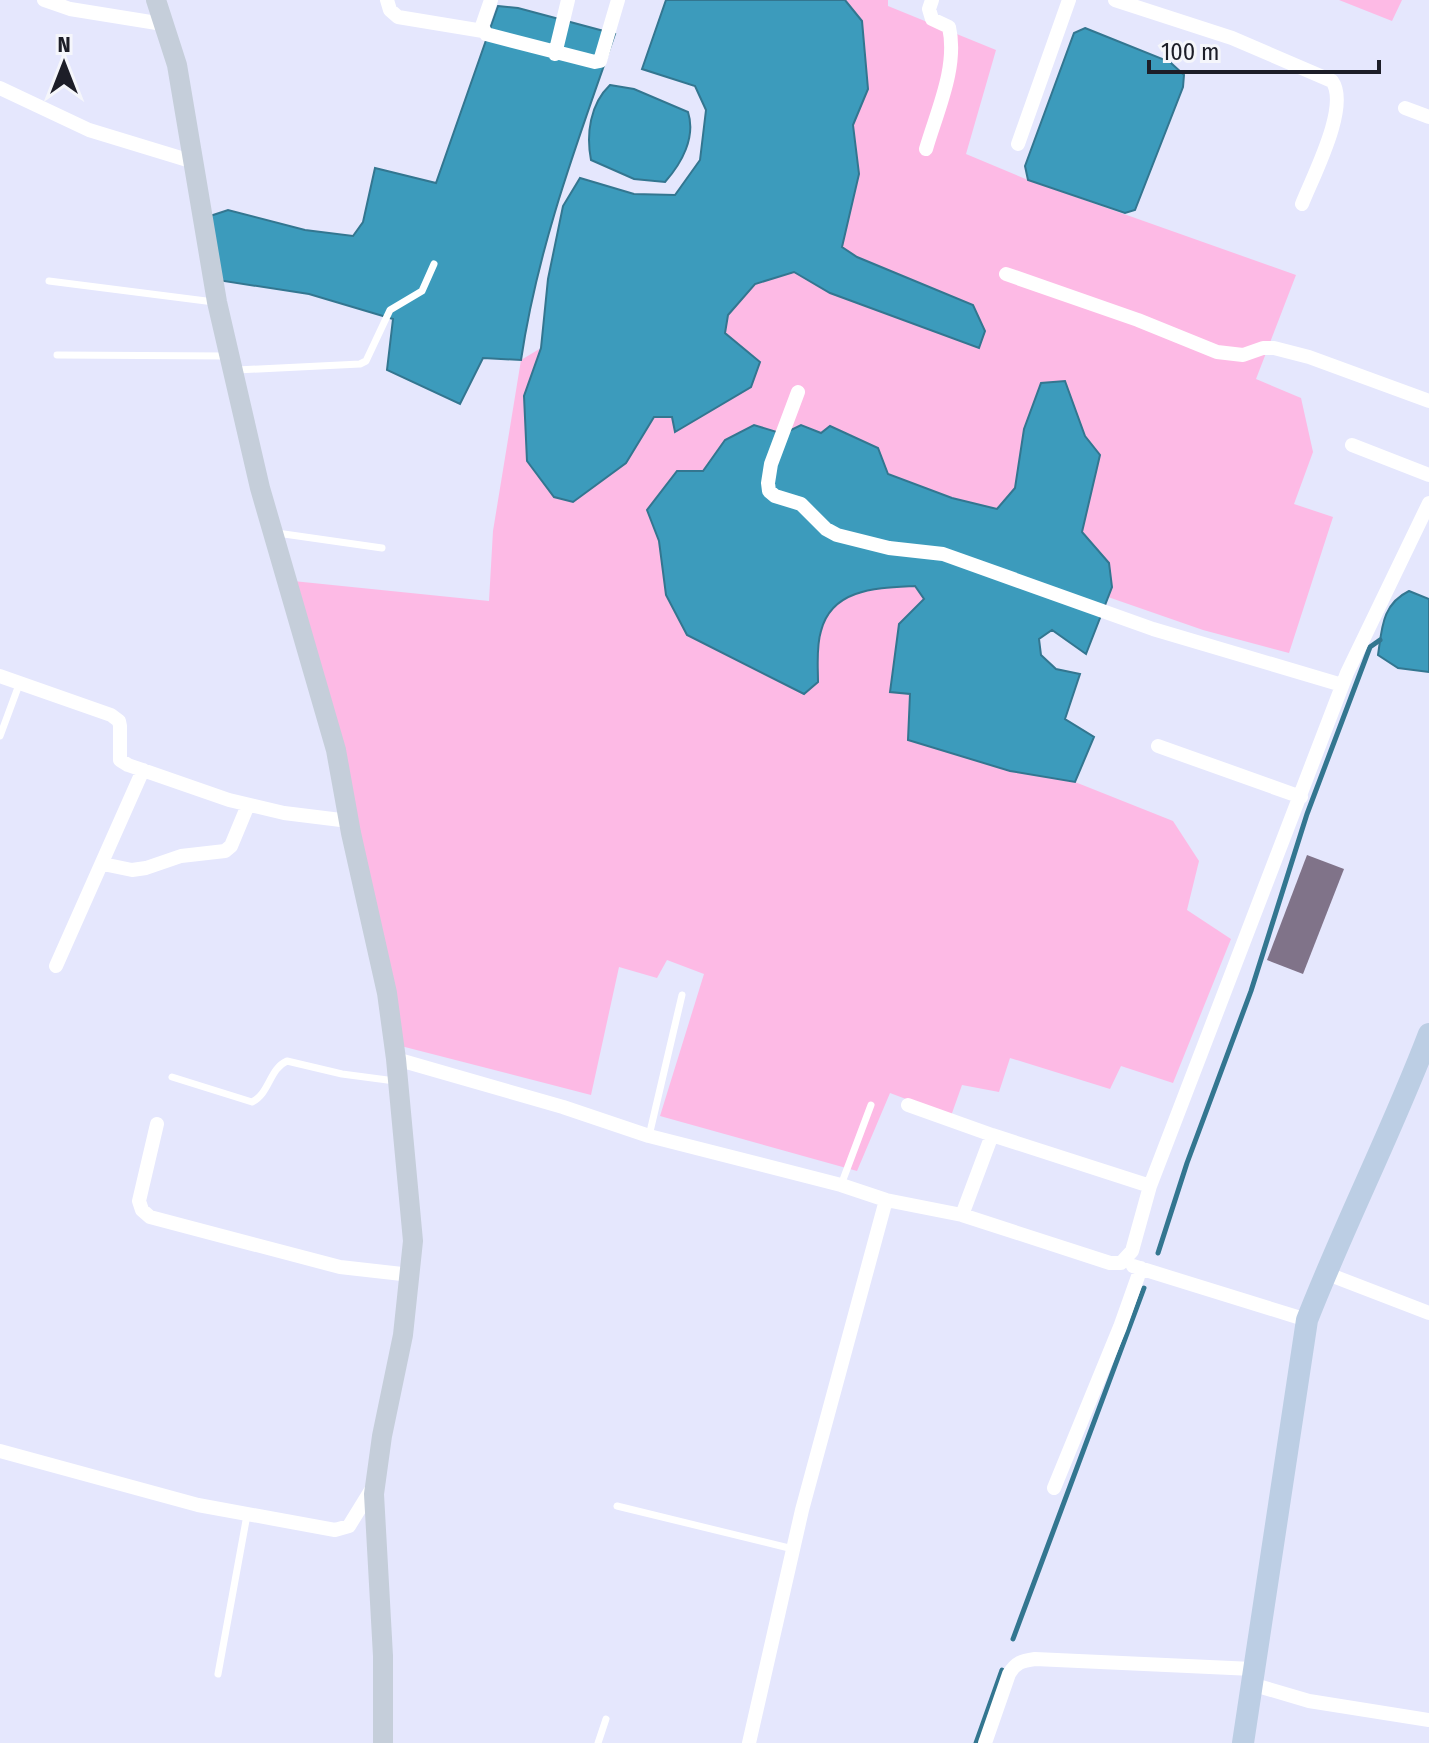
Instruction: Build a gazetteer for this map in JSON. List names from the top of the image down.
{
  "scale_bar": "100 m",
  "north": "top"
}
